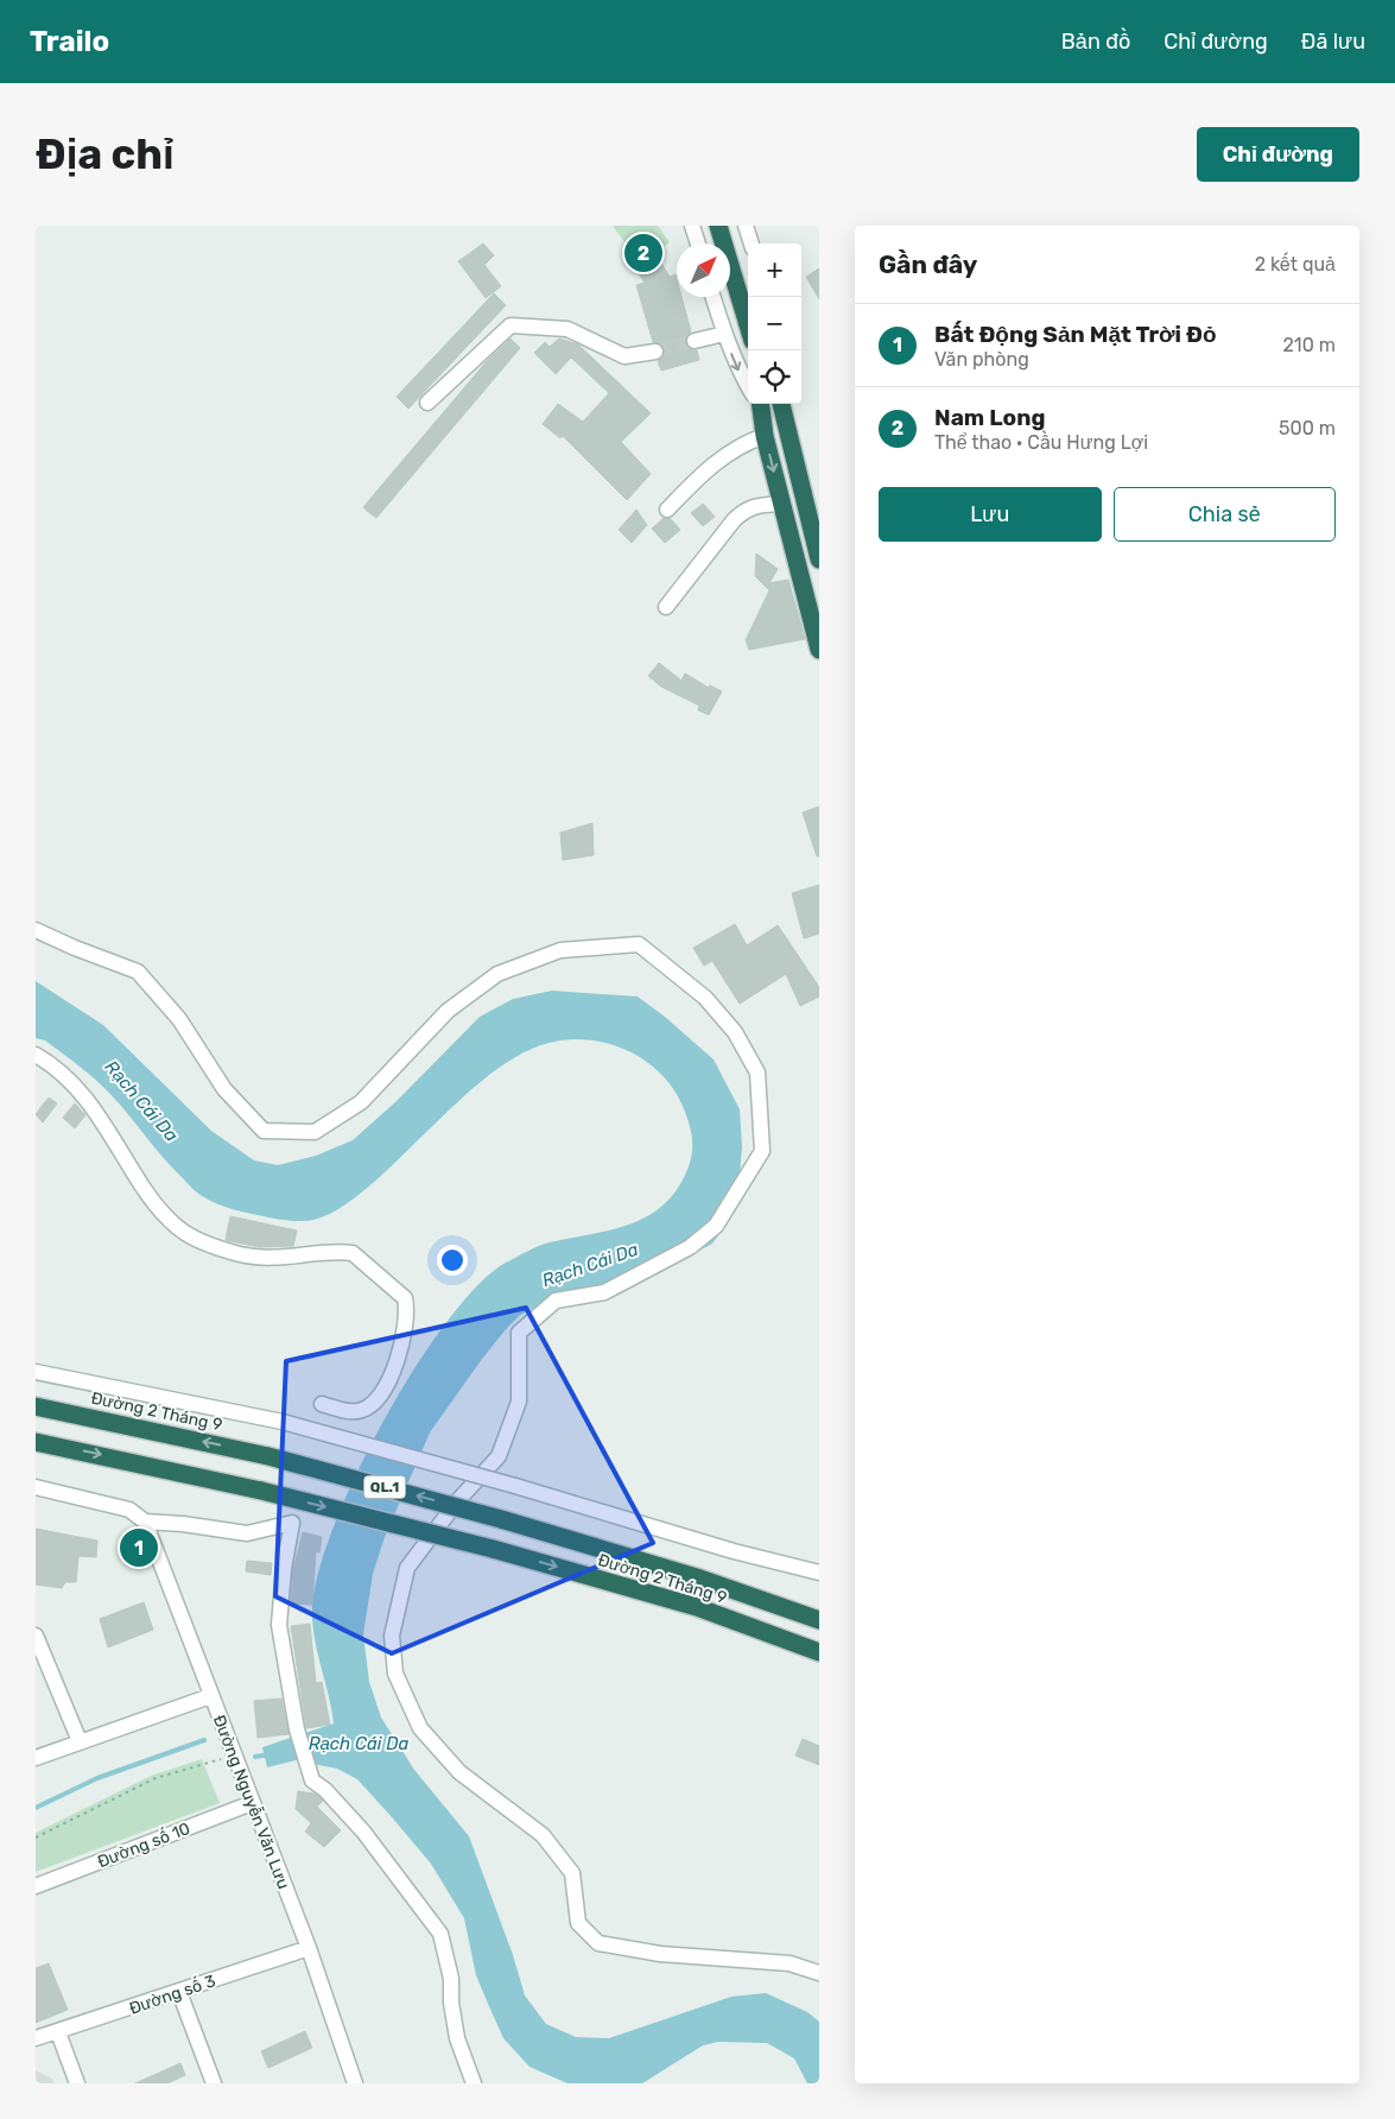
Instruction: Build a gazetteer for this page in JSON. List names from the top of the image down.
{
  "streets": {
    "highway": ["Đường 2 Tháng 9", "QL.1"],
    "street": ["Đường Nguyễn Văn Lưu", "Đường số 10", "Đường số 3"]
  },
  "crossings": [
    ["Đường Nguyễn Văn Lưu", "Đường số 10"],
    ["Đường Nguyễn Văn Lưu", "Đường số 3"]
  ],
  "water": ["Rạch Cái Da"],
  "north": "top right",
  "page": {
    "header": "Trailo",
    "nav": ["Bản đồ", "Chỉ đường", "Đã lưu"],
    "buttons": [
      "Chỉ đường",
      ["Lưu", "Chia sẻ"]
    ],
    "title": "Địa chỉ",
    "heading": ["Gần đây", "2 kết quả"],
    "pins": ["2", "1"],
    "map_buttons": ["+", "−"],
    "list": [
      {
        "mark": "1",
        "name": "Bất Động Sản Mặt Trời Đỏ",
        "note": "Văn phòng",
        "value": "210 m"
      },
      {
        "mark": "2",
        "name": "Nam Long",
        "note": "Thể thao · Cầu Hưng Lợi",
        "value": "500 m"
      }
    ]
  }
}
